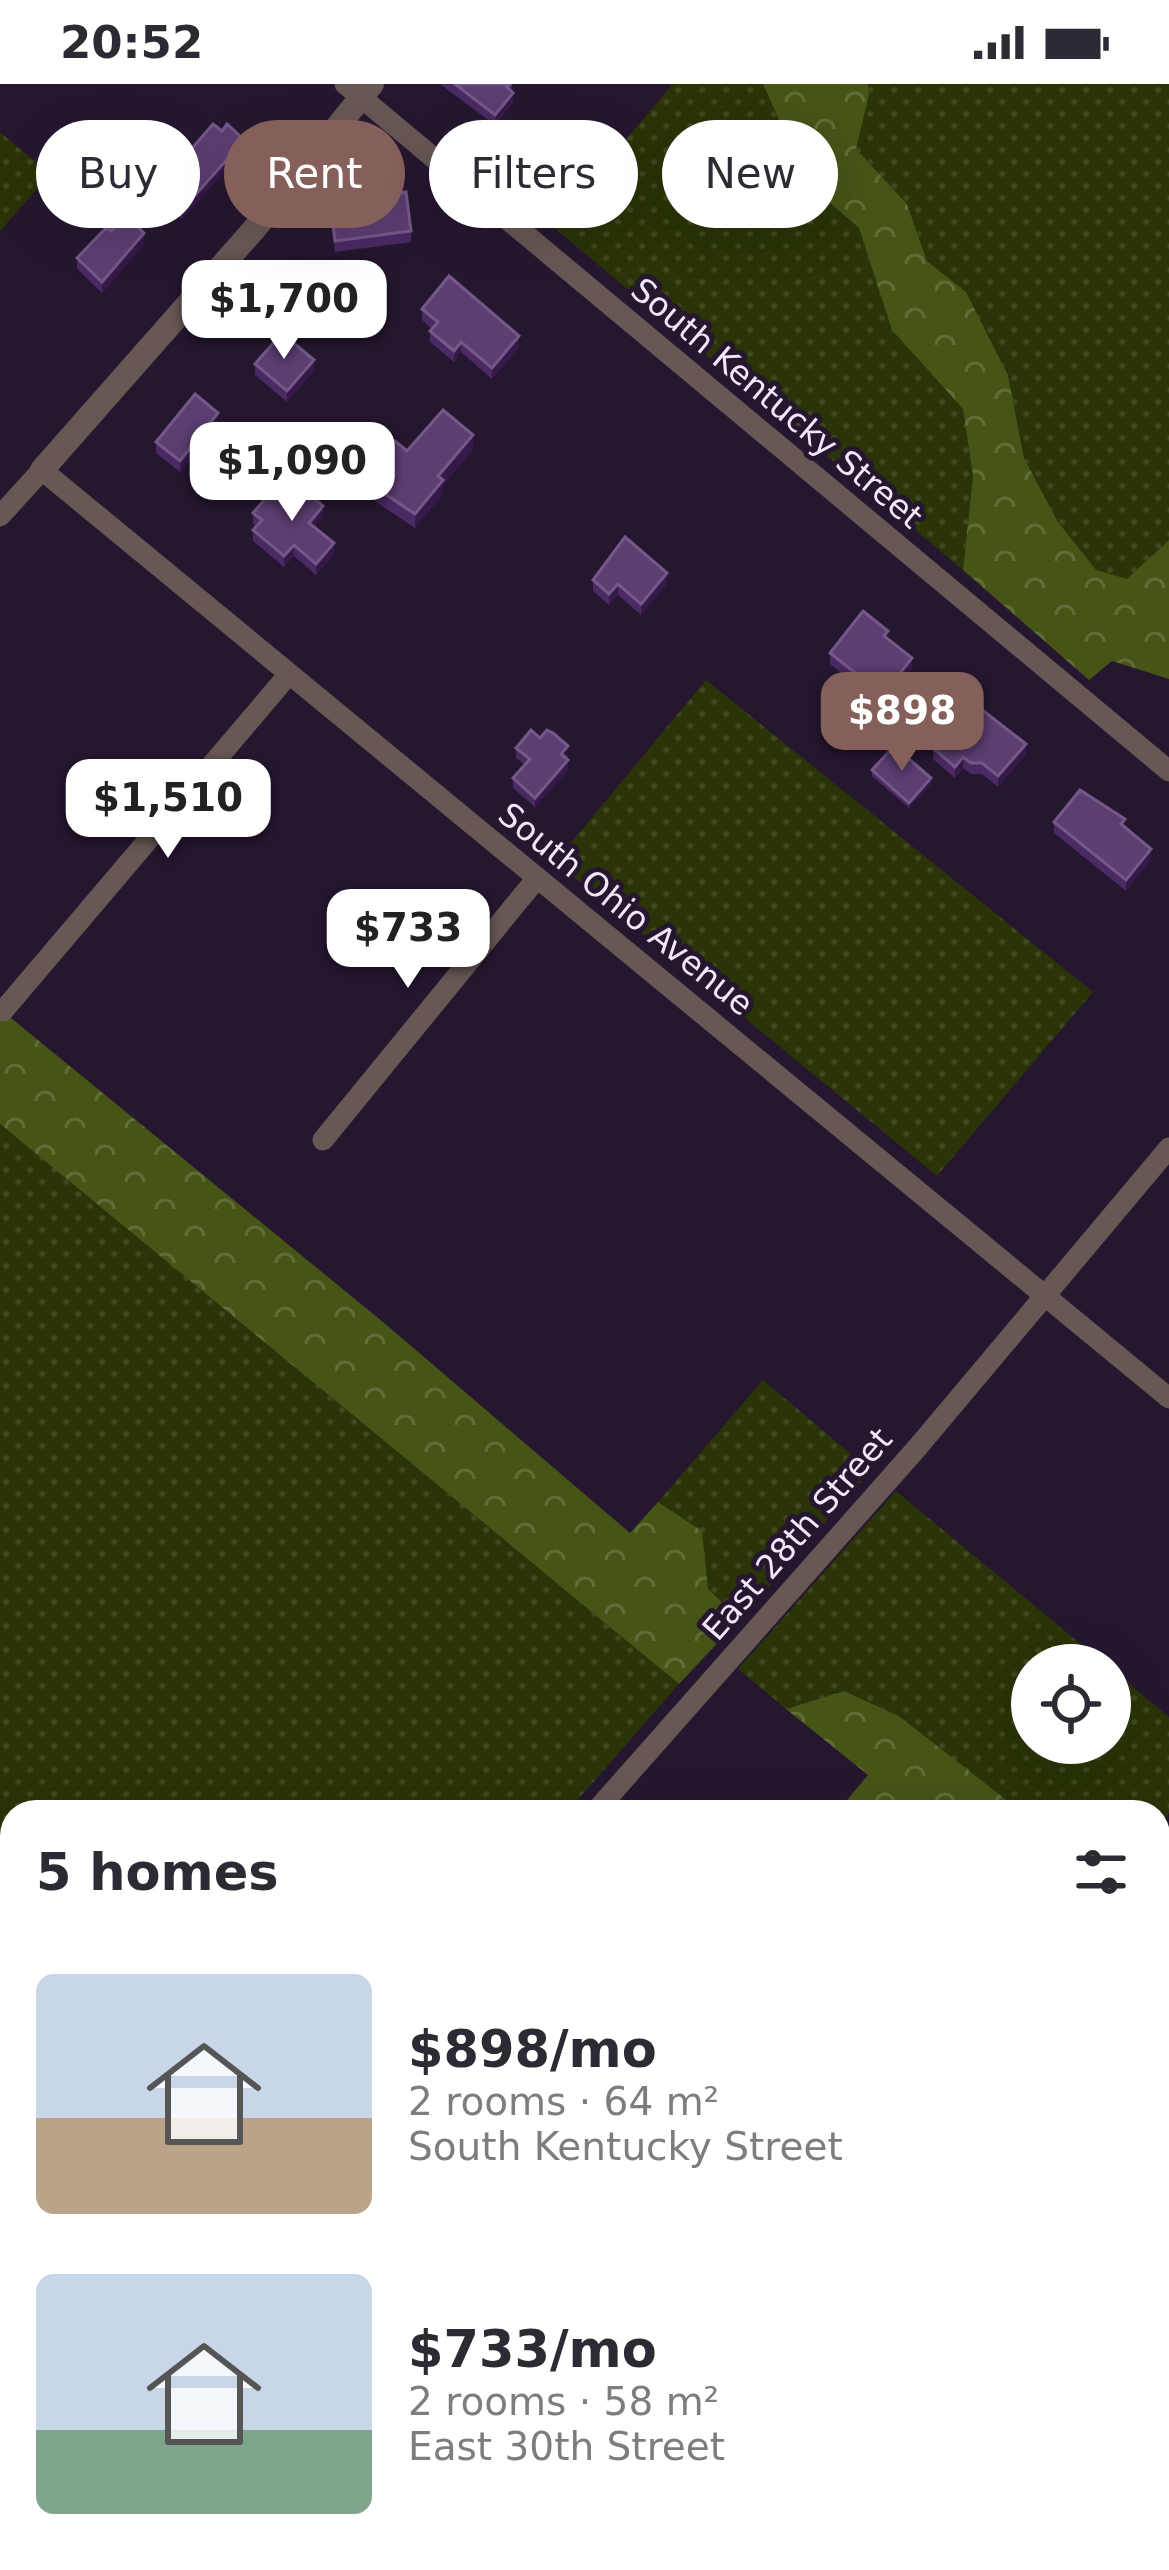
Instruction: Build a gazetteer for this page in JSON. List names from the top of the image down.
{
  "streets": {
    "street": ["South Kentucky Street", "South Ohio Avenue", "East 28th Street"]
  },
  "crossings": [
    ["South Ohio Avenue", "East 28th Street"]
  ],
  "page": {
    "status": "20:52",
    "chip": [
      "Buy",
      "Rent",
      "Filters",
      "New"
    ],
    "price": [
      "$1,700",
      "$1,090",
      "$898",
      "$1,510",
      "$733"
    ],
    "heading": "5 homes",
    "list": [
      {
        "name": "$898/mo",
        "note": "2 rooms · 64 m² · South Kentucky Street"
      },
      {
        "name": "$733/mo",
        "note": "2 rooms · 58 m² · East 30th Street"
      }
    ]
  }
}
